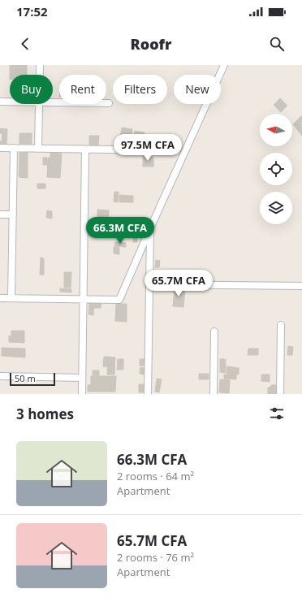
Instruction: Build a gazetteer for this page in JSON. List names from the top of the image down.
{
  "scale_bar": "50 m",
  "north": "left",
  "page": {
    "status": "17:52",
    "header": "Roofr",
    "chip": [
      "Buy",
      "Rent",
      "Filters",
      "New"
    ],
    "price": ["97.5M CFA", "66.3M CFA", "65.7M CFA"],
    "scale": "50 m",
    "heading": "3 homes",
    "list": [
      {
        "name": "66.3M CFA",
        "note": "2 rooms · 64 m² · Apartment"
      },
      {
        "name": "65.7M CFA",
        "note": "2 rooms · 76 m² · Apartment"
      }
    ]
  }
}
